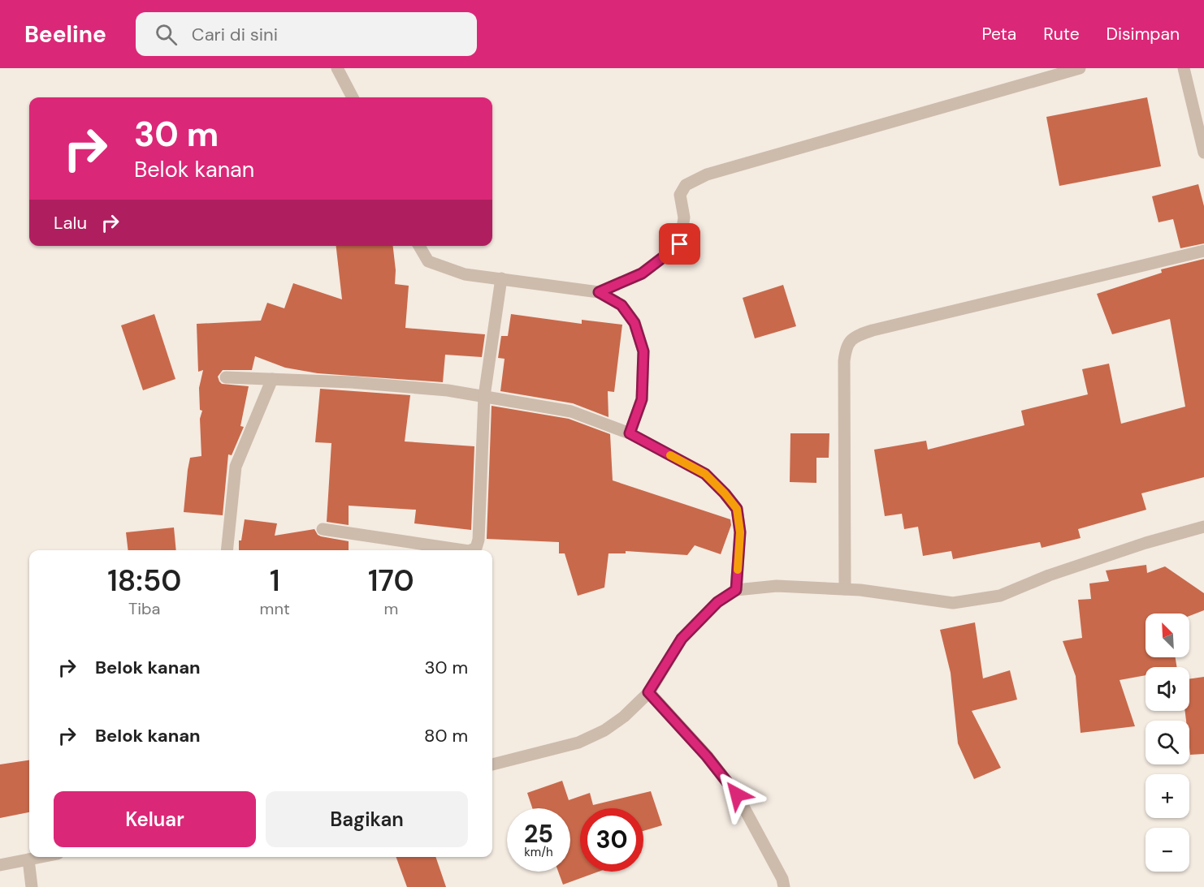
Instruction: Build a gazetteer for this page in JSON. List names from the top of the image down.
{
  "north": "top left",
  "page": {
    "header": "Beeline",
    "search": "Cari di sini",
    "nav": ["Peta", "Rute", "Disimpan"],
    "turn": ["30 m", "Belok kanan"],
    "then": "Lalu",
    "eta": [
      "18:50",
      "Tiba",
      "1",
      "mnt",
      "170",
      "m"
    ],
    "map_buttons": ["+", "−"],
    "list": [
      {
        "name": "Belok kanan",
        "value": "30 m"
      },
      {
        "name": "Belok kanan",
        "value": "80 m"
      }
    ],
    "buttons": ["Keluar", "Bagikan"],
    "speed": "25 km/h",
    "limit": "30"
  }
}
